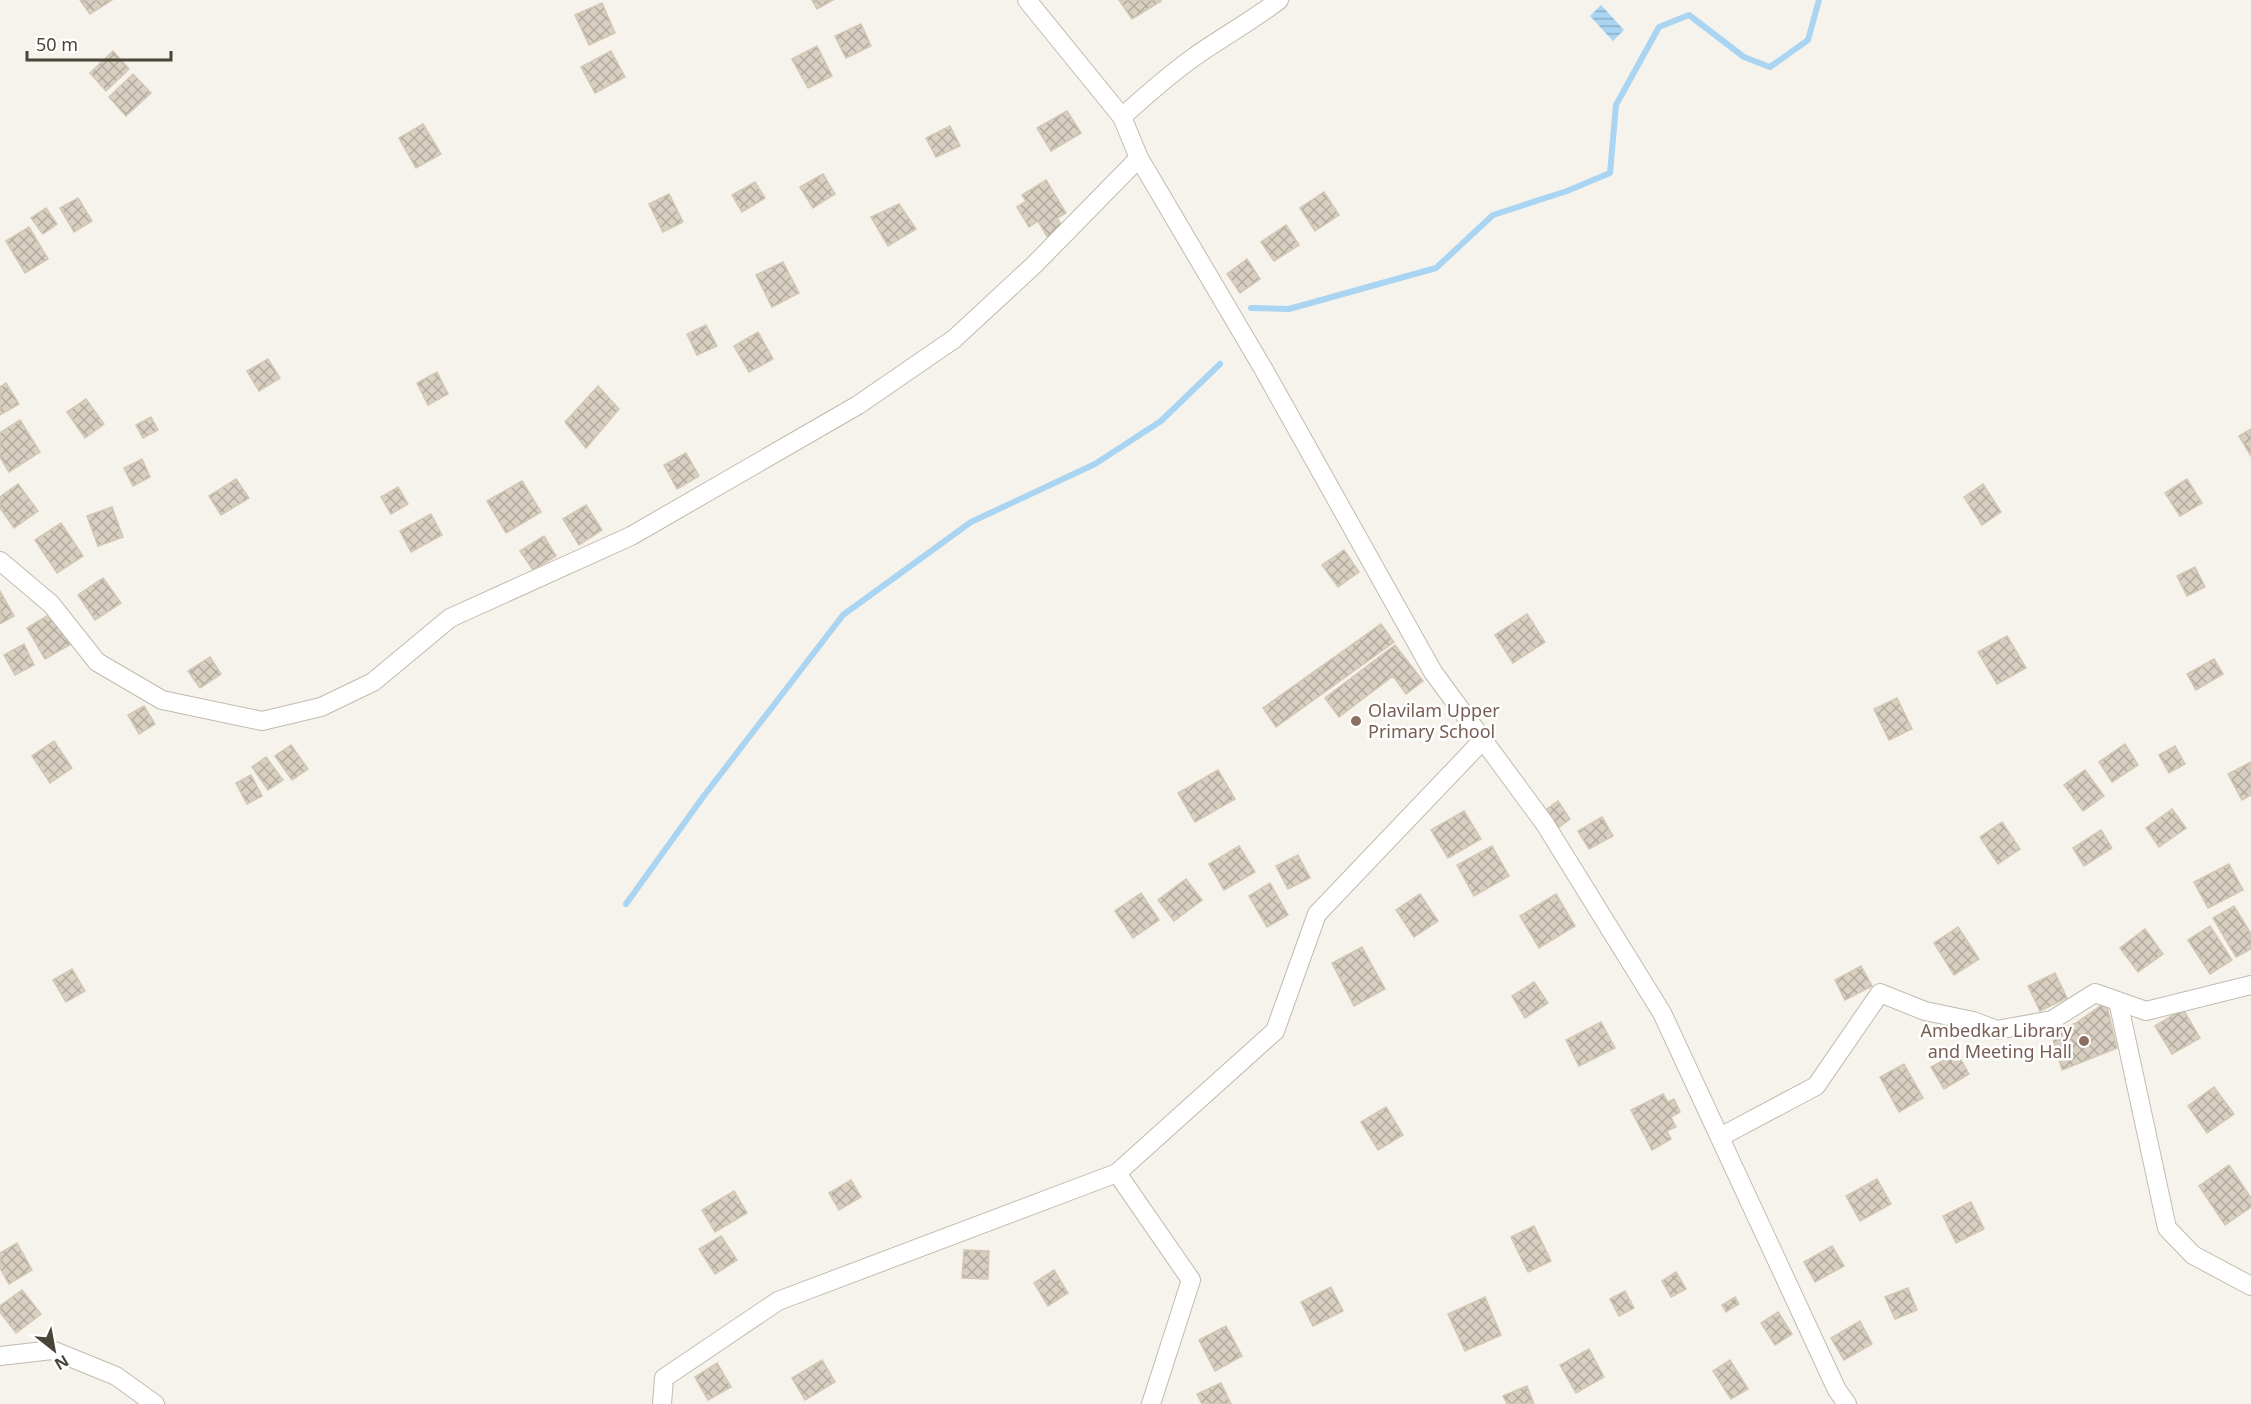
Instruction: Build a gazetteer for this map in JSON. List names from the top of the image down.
{
  "places": ["Olavilam Upper Primary School", "Ambedkar Library and Meeting Hall"],
  "scale_bar": "50 m",
  "north": "bottom right"
}
